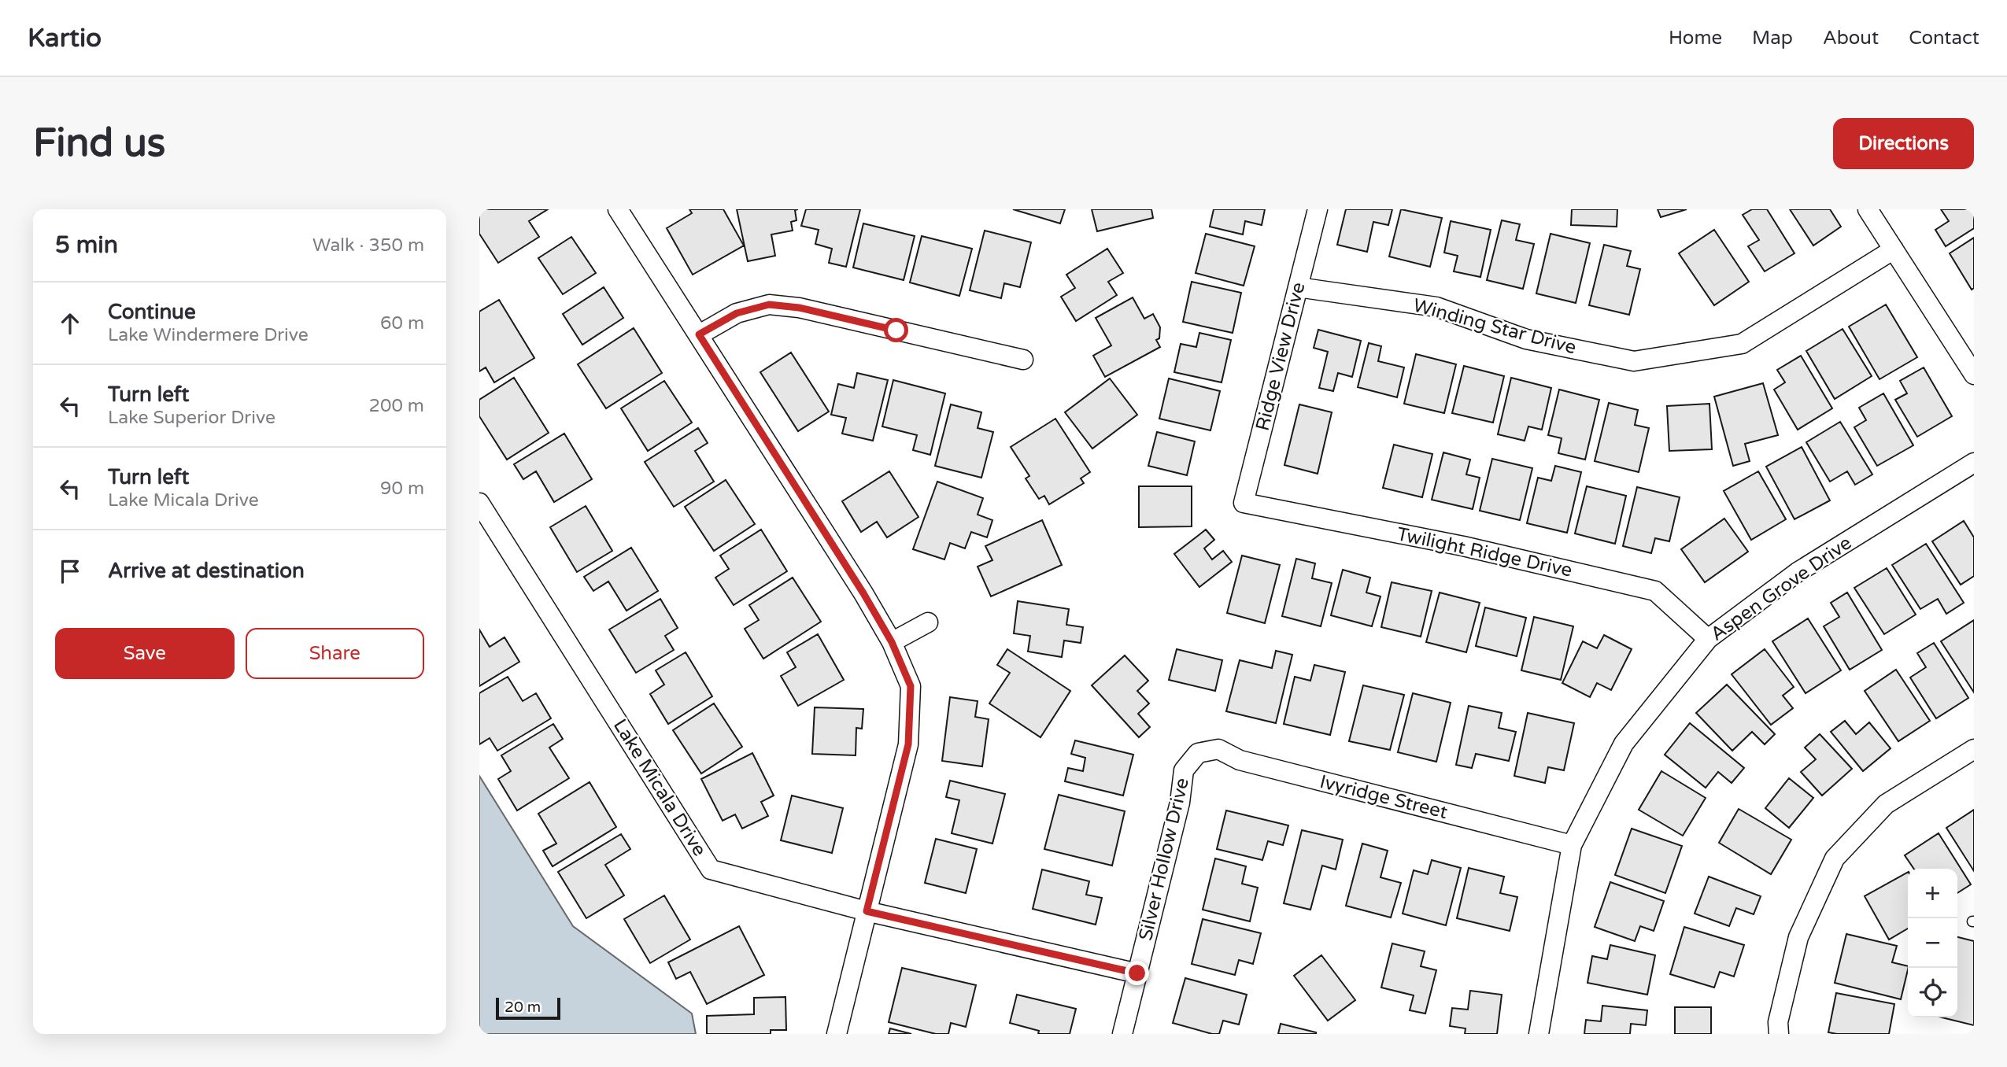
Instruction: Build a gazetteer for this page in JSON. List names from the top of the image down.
{
  "streets": {
    "street": [
      "Winding Star Drive",
      "Ridge View Drive",
      "Twilight Ridge Drive",
      "Aspen Grove Drive",
      "Lake Micala Drive",
      "Ivyridge Street",
      "Silver Hollow Drive"
    ]
  },
  "crossings": [
    ["Winding Star Drive", "Ridge View Drive"],
    ["Ridge View Drive", "Twilight Ridge Drive"],
    ["Twilight Ridge Drive", "Aspen Grove Drive"],
    ["Aspen Grove Drive", "Ivyridge Street"],
    ["Lake Micala Drive", "Silver Hollow Drive"],
    ["Ivyridge Street", "Silver Hollow Drive"]
  ],
  "scale_bar": "20 m",
  "page": {
    "header": "Kartio",
    "nav": [
      "Home",
      "Map",
      "About",
      "Contact"
    ],
    "buttons": [
      "Directions",
      ["Save", "Share"]
    ],
    "title": "Find us",
    "heading": ["5 min", "Walk · 350 m"],
    "list": [
      ["Continue", "Lake Windermere Drive", "60 m"],
      ["Turn left", "Lake Superior Drive", "200 m"],
      ["Turn left", "Lake Micala Drive", "90 m"],
      "Arrive at destination"
    ],
    "map_buttons": ["+", "−"],
    "scale": "20 m"
  }
}
